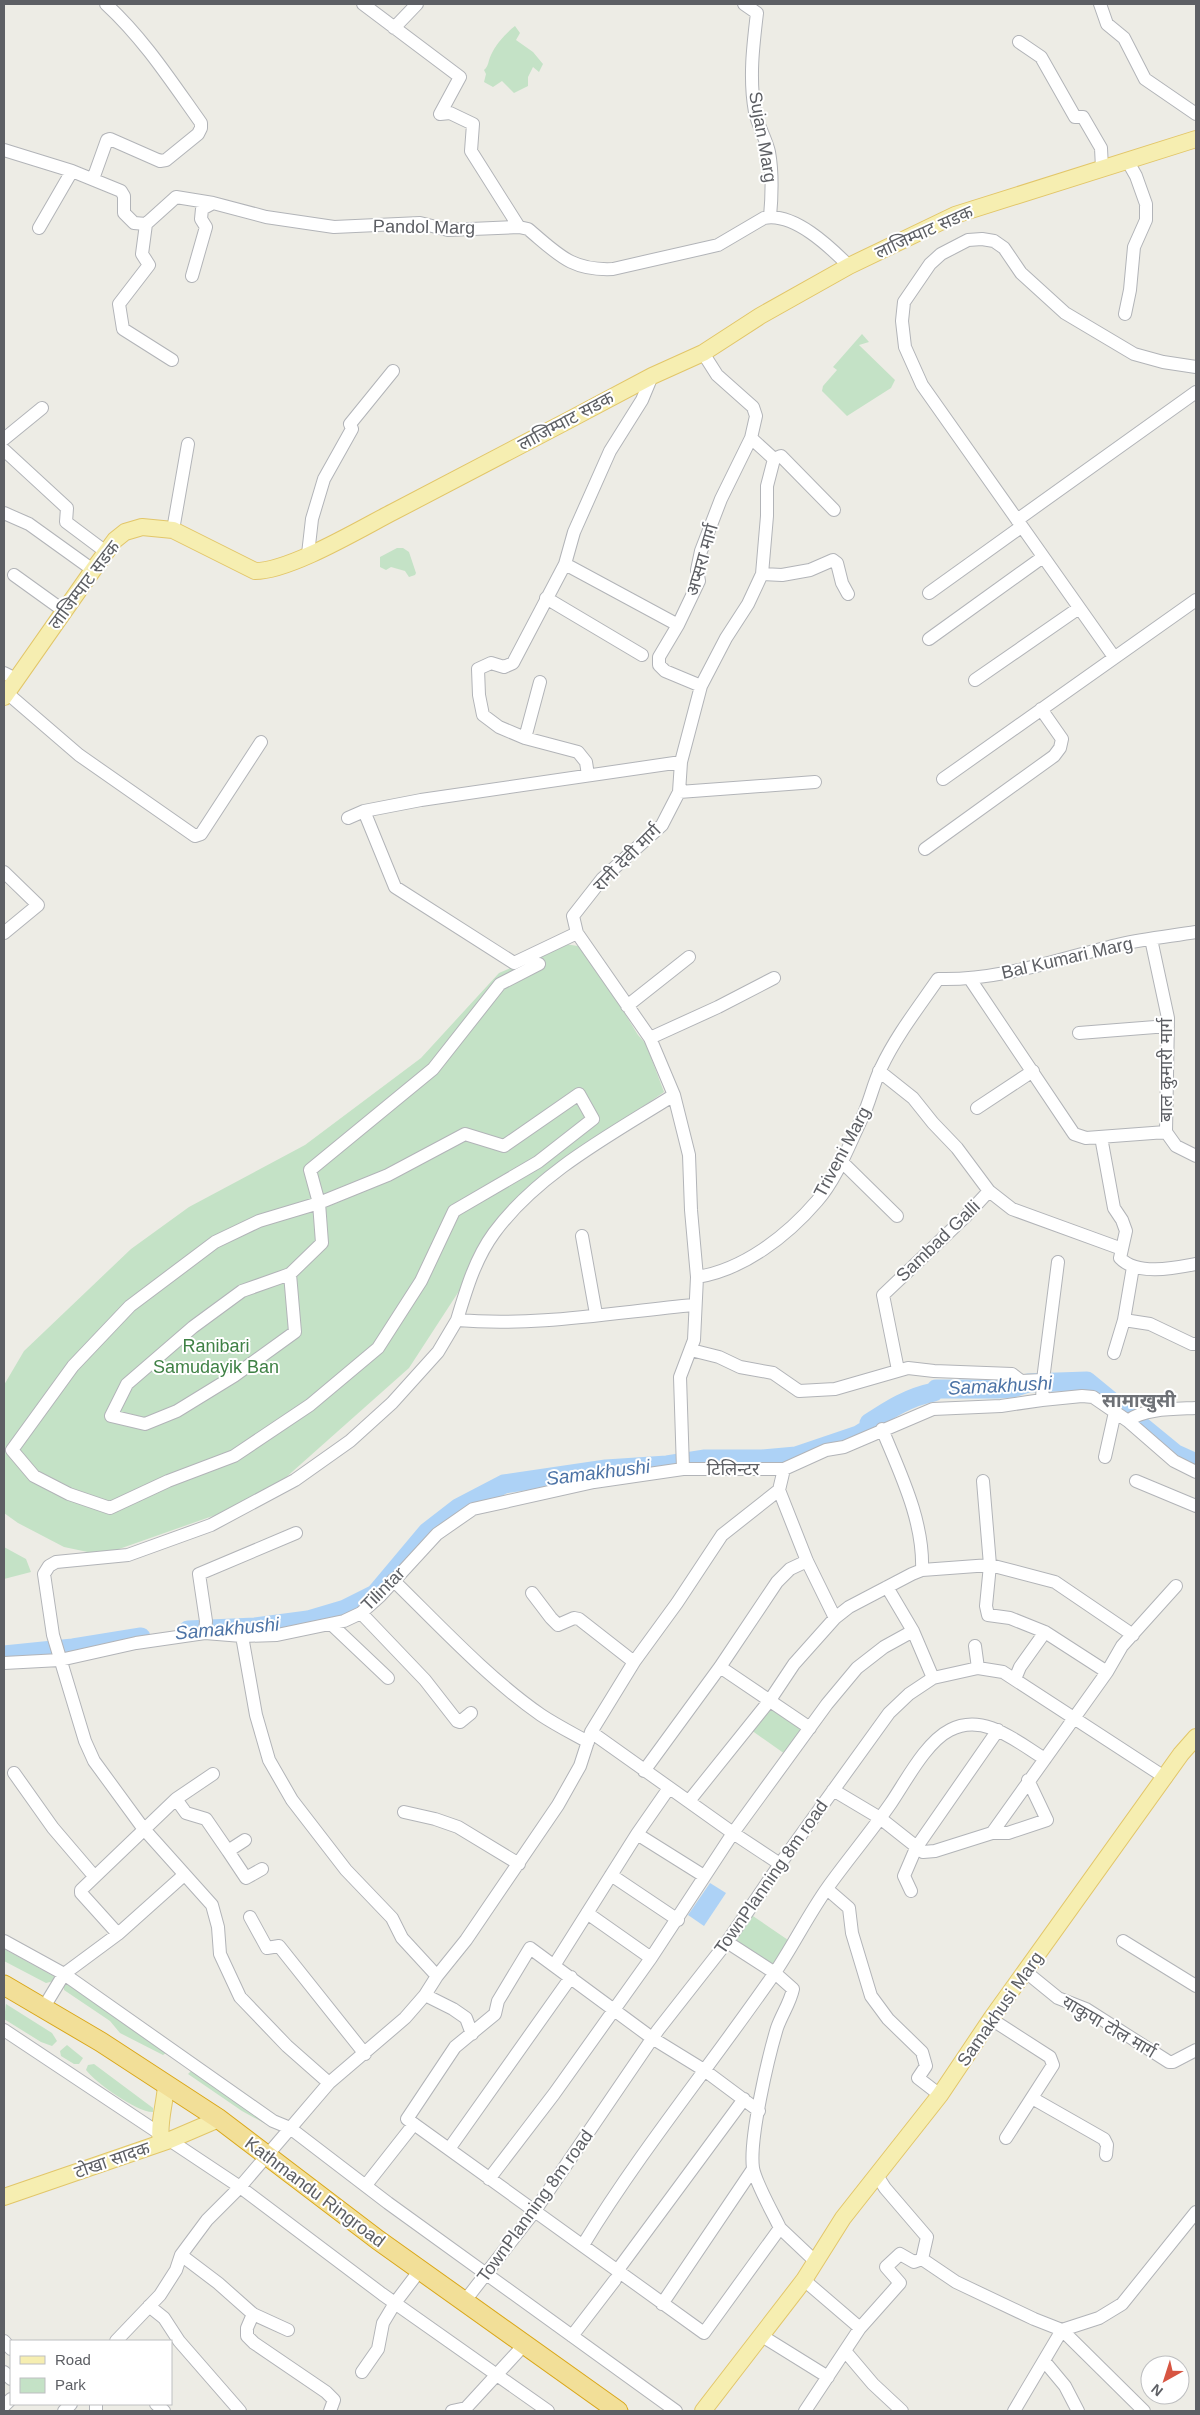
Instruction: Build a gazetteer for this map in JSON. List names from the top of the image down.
{
  "streets": {
    "highway": ["Kathmandu Ringroad"],
    "main road": ["लाजिम्पाट सडक", "Samakhusi Marg", "टोखा सादक"],
    "street": [
      "Sujan Marg",
      "Pandol Marg",
      "अप्सरा मार्ग",
      "रानी देवी मार्ग",
      "Bal Kumari Marg",
      "बाल कुमारी मार्ग",
      "Triveni Marg",
      "Sambad Galli",
      "टिलिन्टर",
      "Tilintar",
      "TownPlanning 8m road",
      "याकुपा टोल मार्ग"
    ]
  },
  "crossings": [
    ["Sujan Marg", "Pandol Marg"],
    ["अप्सरा मार्ग", "रानी देवी मार्ग"],
    ["Bal Kumari Marg", "बाल कुमारी मार्ग"],
    ["Bal Kumari Marg", "Triveni Marg"],
    ["टिलिन्टर", "Tilintar"],
    ["TownPlanning 8m road", "Samakhusi Marg"],
    ["TownPlanning 8m road", "Kathmandu Ringroad"],
    ["Samakhusi Marg", "याकुपा टोल मार्ग"],
    ["टोखा सादक", "Kathmandu Ringroad"]
  ],
  "districts": ["सामाखुसी"],
  "water": ["Samakhushi"],
  "parks": ["Ranibari Samudayik Ban"],
  "legend": ["Road", "Park"],
  "north": "bottom left"
}
